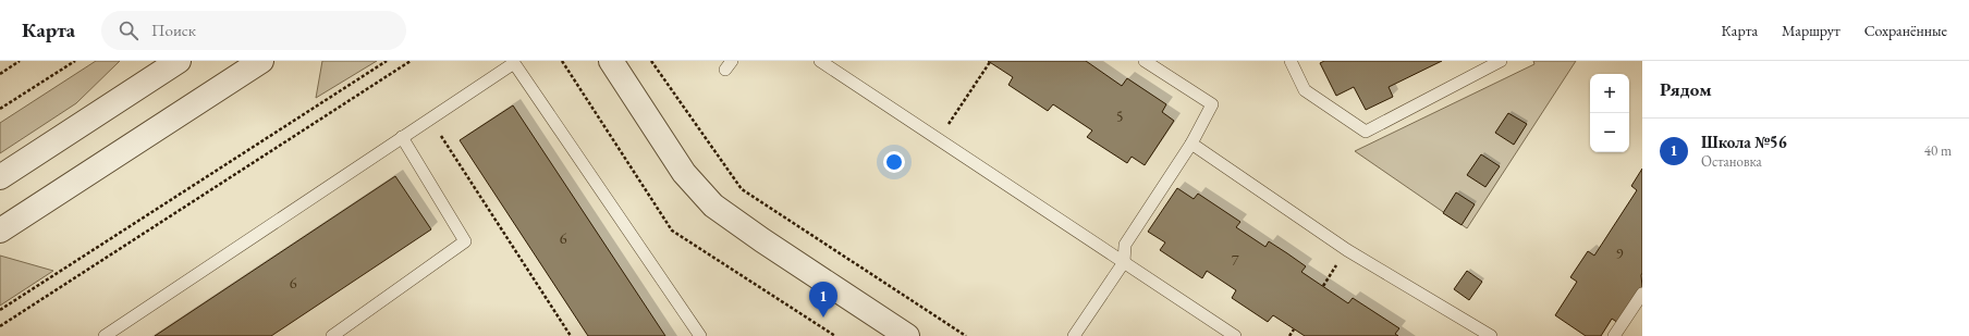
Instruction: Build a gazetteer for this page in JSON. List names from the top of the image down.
{
  "house_numbers": [
    "5",
    "6",
    "9",
    "7",
    "6"
  ],
  "page": {
    "header": "Карта",
    "search": "Поиск",
    "nav": ["Карта", "Маршрут", "Сохранённые"],
    "heading": "Рядом",
    "map_buttons": ["+", "−"],
    "list": [
      {
        "mark": "1",
        "name": "Школа №56",
        "note": "Остановка",
        "value": "40 m"
      }
    ],
    "pins": "1"
  }
}
